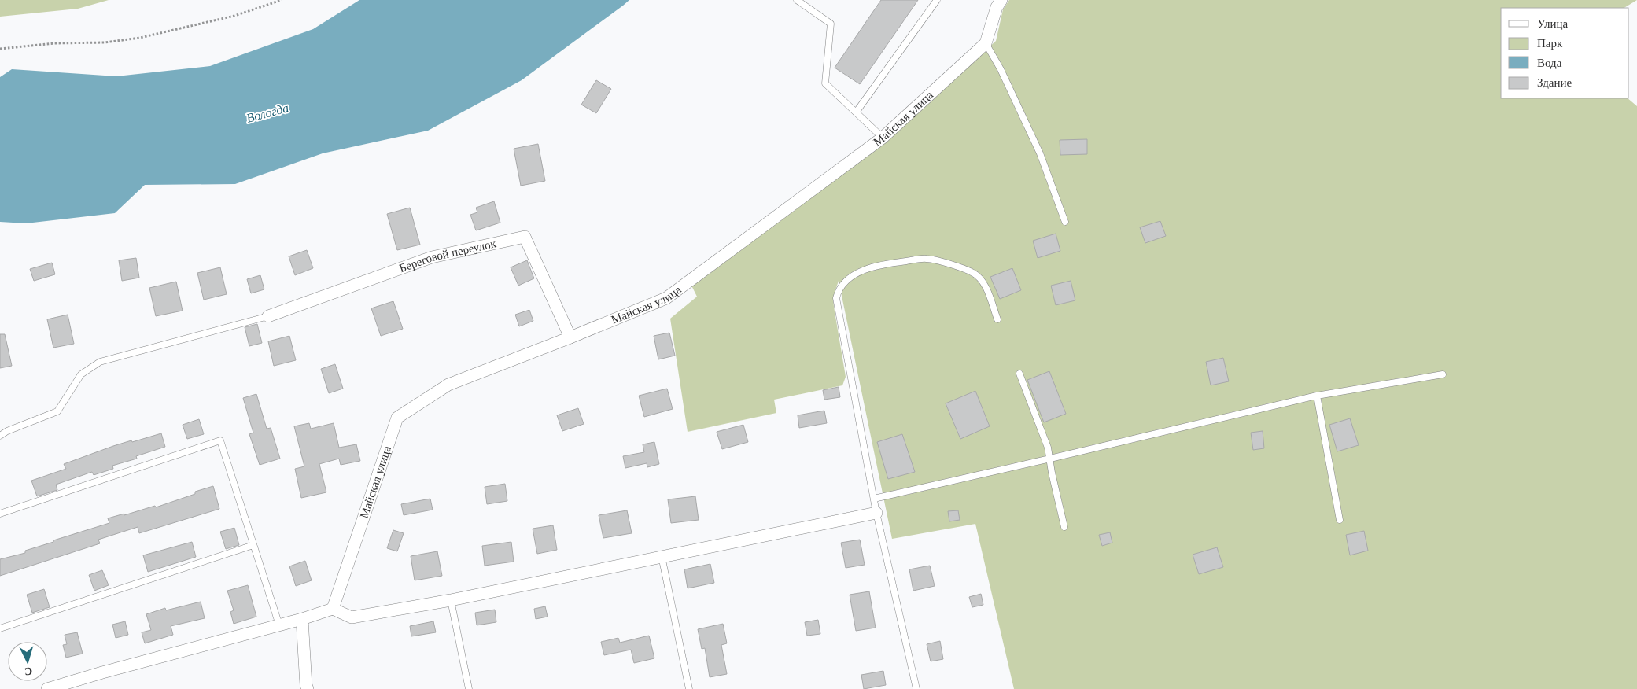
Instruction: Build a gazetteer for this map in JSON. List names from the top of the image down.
{
  "streets": {
    "street": ["Майская улица", "Береговой переулок"]
  },
  "crossings": [
    ["Майская улица", "Береговой переулок"]
  ],
  "water": ["Вологда"],
  "legend": [
    "Улица",
    "Парк",
    "Вода",
    "Здание"
  ],
  "north": "bottom"
}
